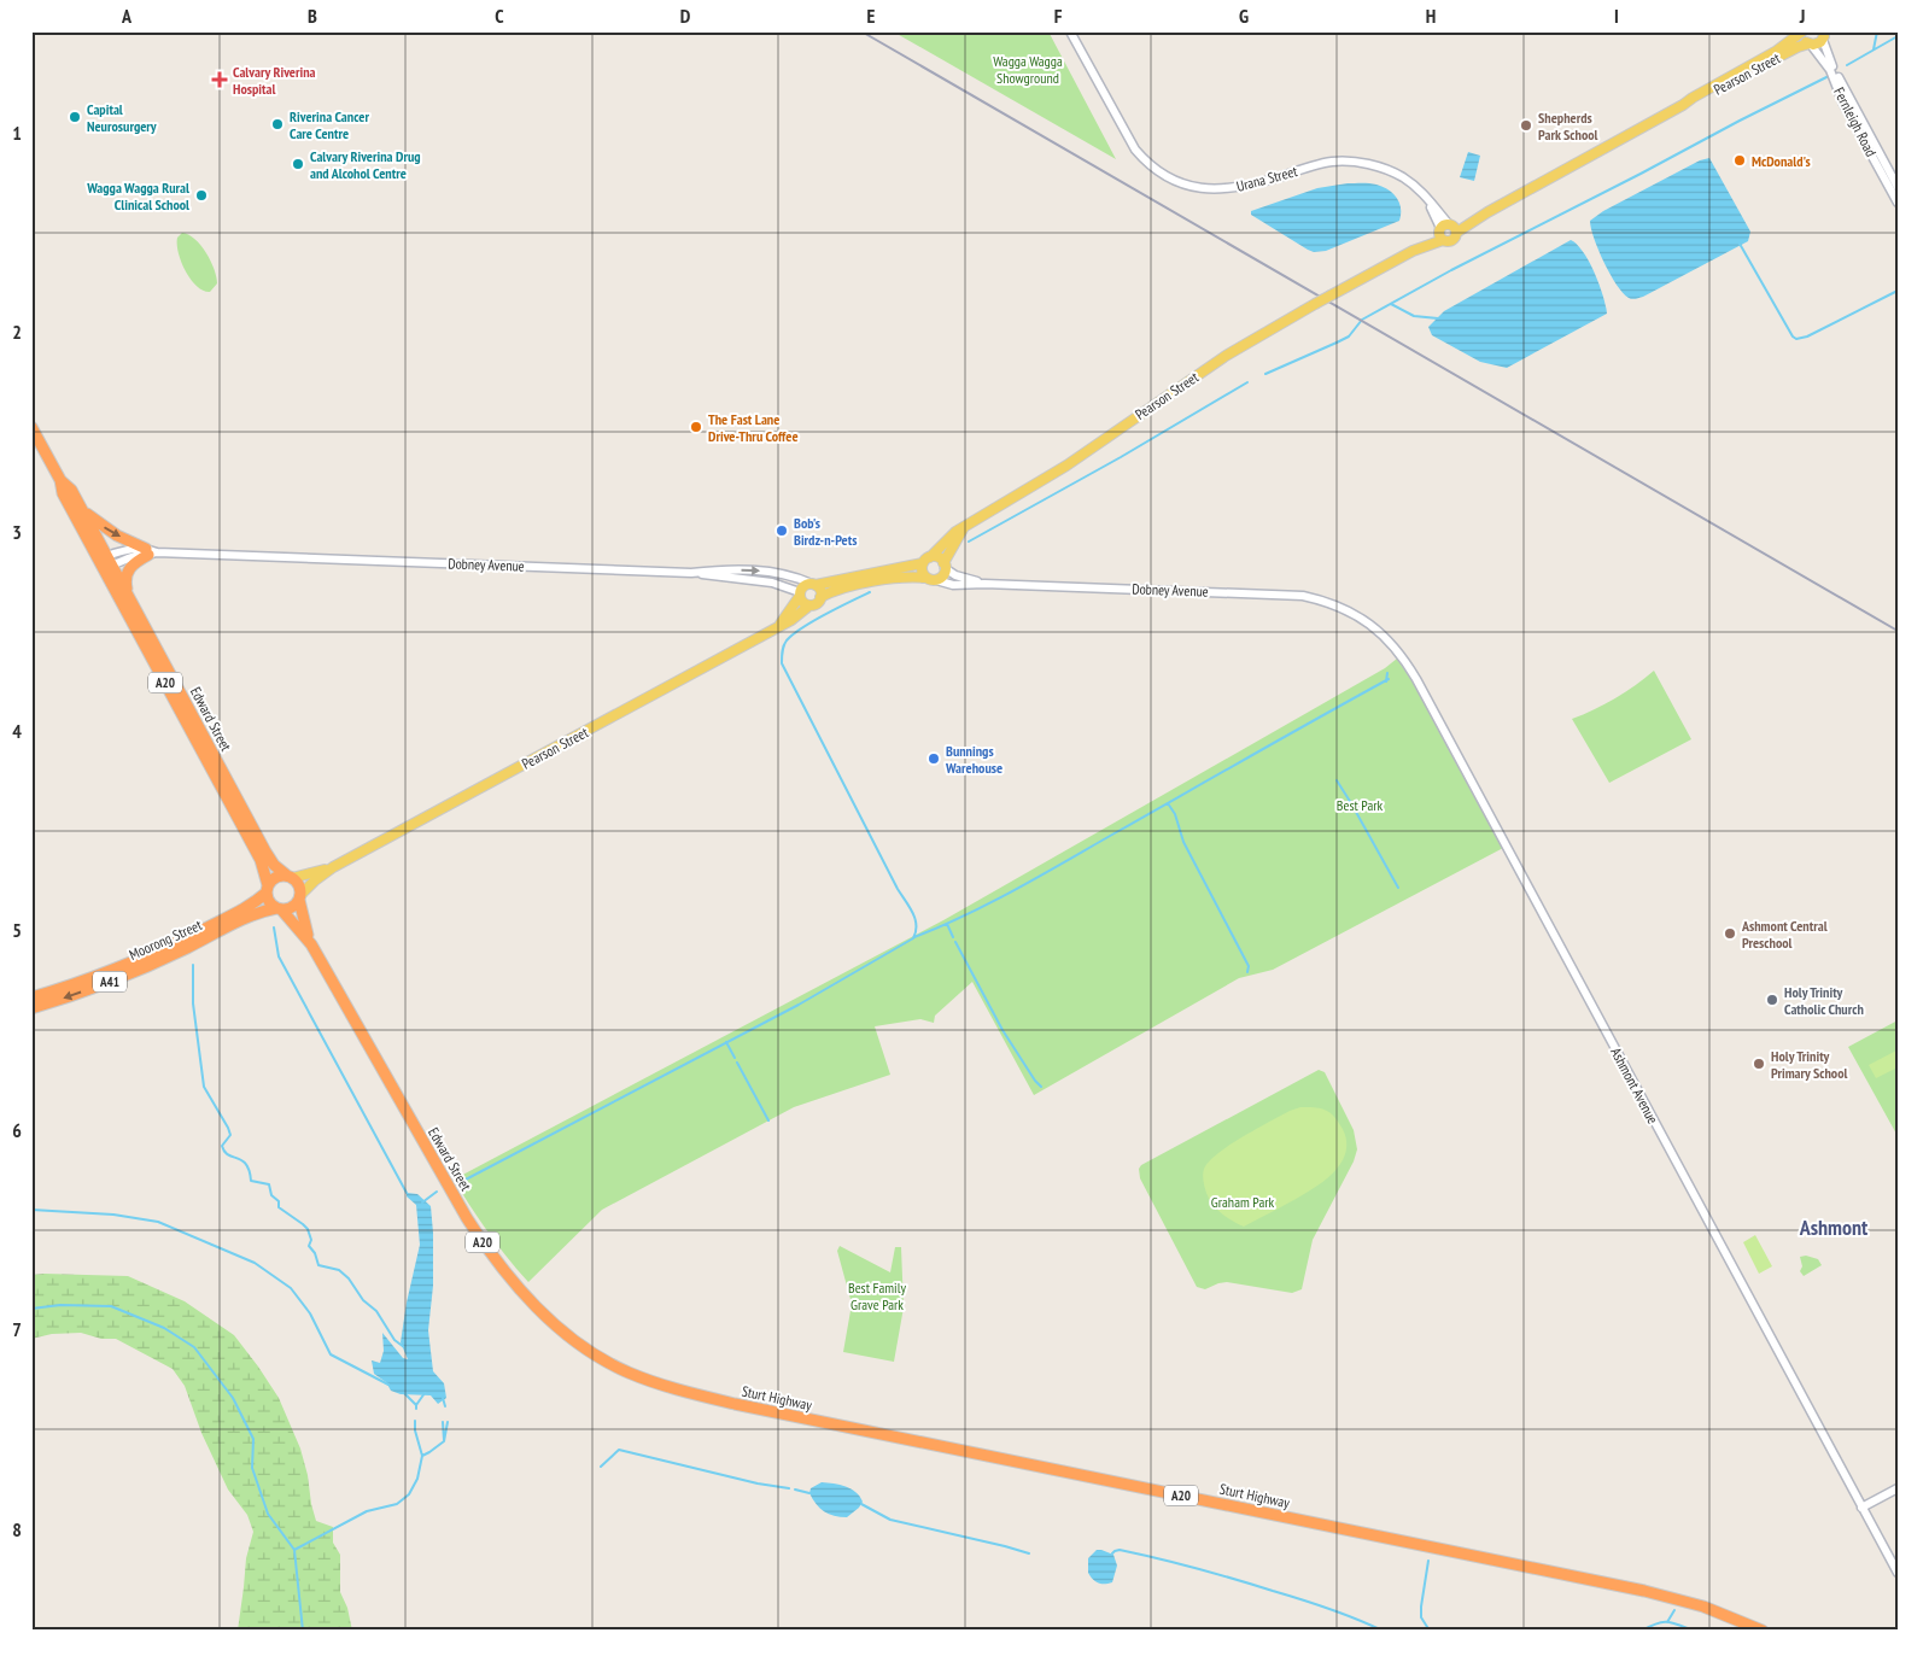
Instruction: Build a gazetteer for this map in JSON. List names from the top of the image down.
{
  "streets": {
    "highway": [
      "A20",
      "Edward Street",
      "Moorong Street",
      "A41",
      "Sturt Highway"
    ],
    "main road": ["Pearson Street", "Dobney Avenue"],
    "street": ["Fernleigh Road", "Urana Street", "Ashmont Avenue"]
  },
  "crossings": [
    ["Pearson Street", "Fernleigh Road"],
    ["Pearson Street", "Urana Street"],
    ["Pearson Street", "Dobney Avenue"],
    ["Pearson Street", "A20"],
    ["Pearson Street", "Edward Street"],
    ["Pearson Street", "Moorong Street"],
    ["Pearson Street", "A41"],
    ["Dobney Avenue", "Edward Street"],
    ["Dobney Avenue", "Ashmont Avenue"],
    ["A20", "Edward Street"],
    ["A20", "Moorong Street"],
    ["A20", "A41"],
    ["Edward Street", "Moorong Street"],
    ["Edward Street", "A41"],
    ["Edward Street", "Sturt Highway"],
    ["Moorong Street", "A41"]
  ],
  "districts": ["Ashmont"],
  "parks": [
    "Wagga Wagga Showground",
    "Best Park",
    "Graham Park",
    "Best Family Grave Park"
  ],
  "places": {
    "health": ["Calvary Riverina Hospital"],
    "other": [
      "Capital Neurosurgery",
      "Riverina Cancer Care Centre",
      "Shepherds Park School",
      "McDonald's",
      "Calvary Riverina Drug and Alcohol Centre",
      "Wagga Wagga Rural Clinical School",
      "The Fast Lane Drive-Thru Coffee",
      "Bob's Birdz-n-Pets",
      "Bunnings Warehouse",
      "Ashmont Central Preschool",
      "Holy Trinity Catholic Church",
      "Holy Trinity Primary School"
    ]
  },
  "grid": {
    "columns": [
      "A",
      "B",
      "C",
      "D",
      "E",
      "F",
      "G",
      "H",
      "I",
      "J"
    ],
    "rows": [
      "1",
      "2",
      "3",
      "4",
      "5",
      "6",
      "7",
      "8"
    ]
  }
}
